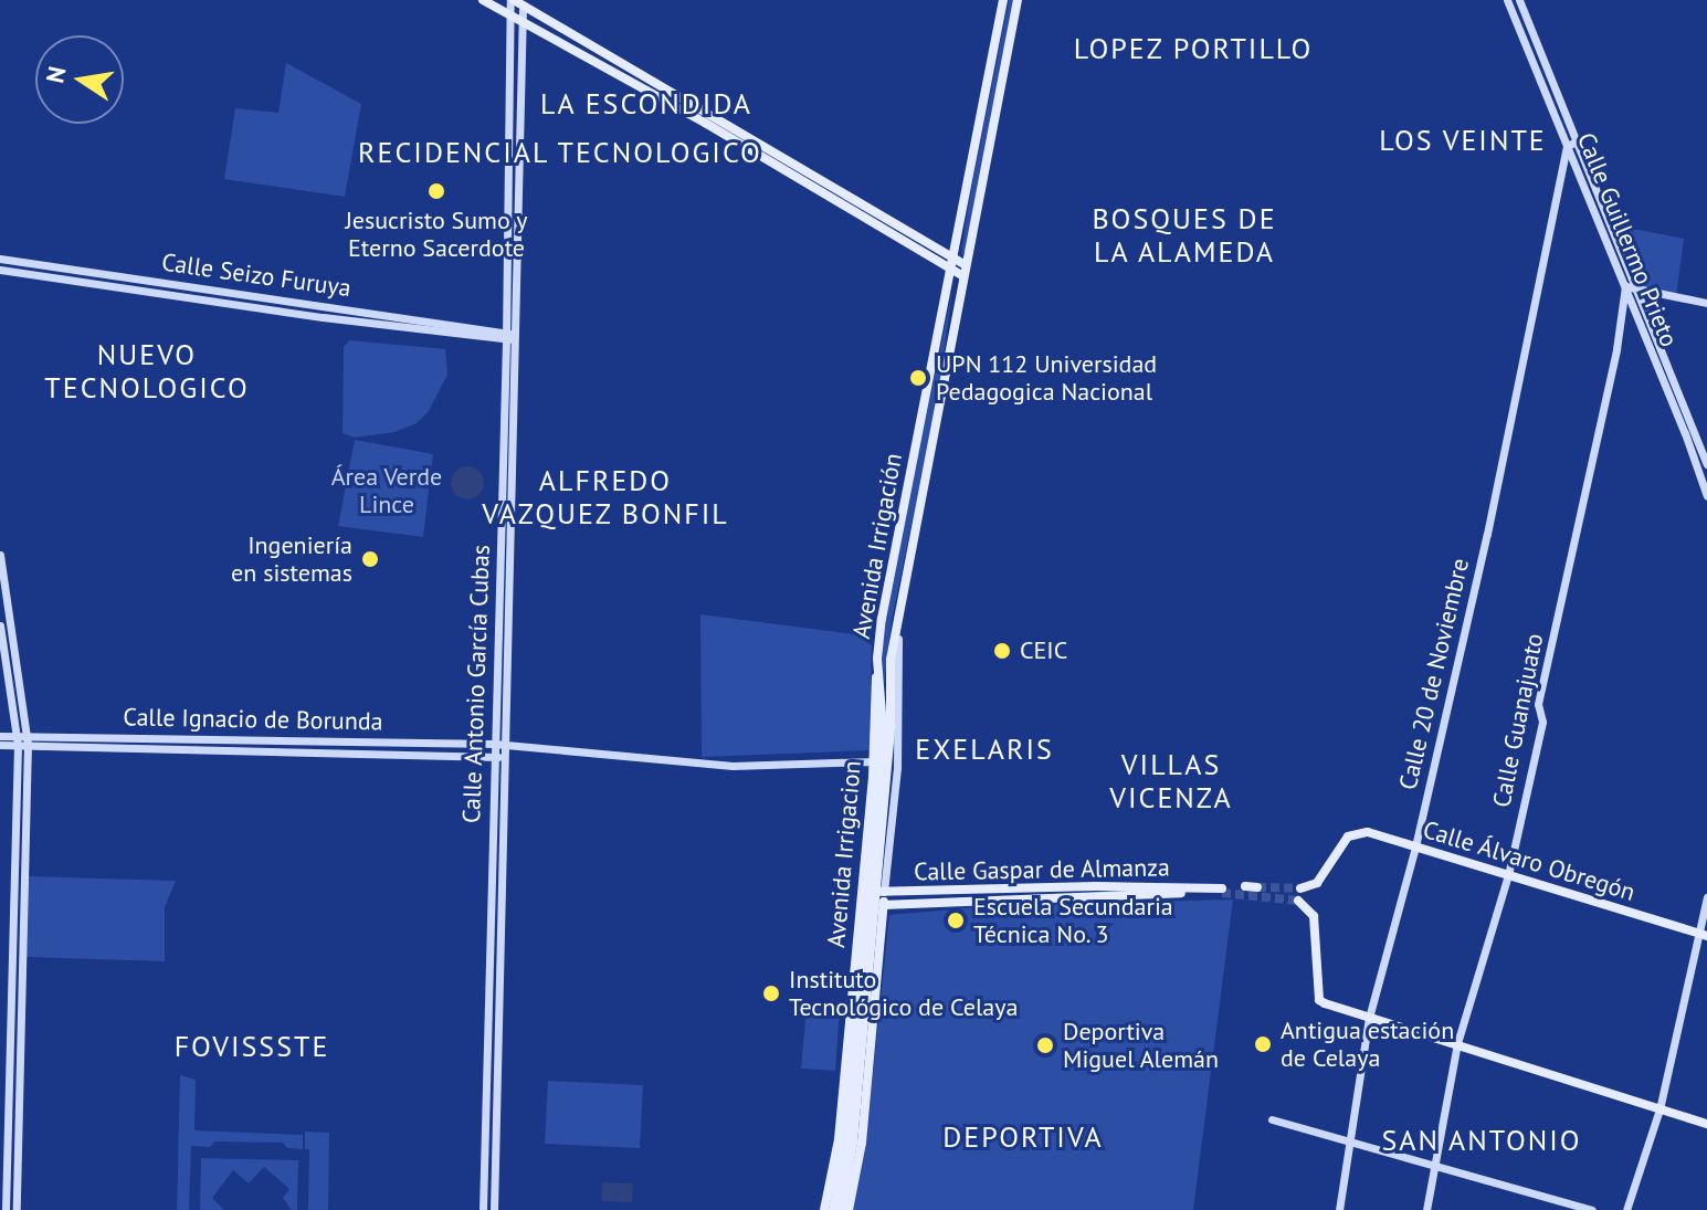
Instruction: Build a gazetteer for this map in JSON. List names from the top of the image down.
{
  "streets": {
    "main road": [
      "Avenida Irrigación",
      "Avenida Irrigacion",
      "Calle Álvaro Obregón",
      "Calle Gaspar de Almanza"
    ],
    "street": [
      "Calle Guillermo Prieto",
      "Calle Seizo Furuya",
      "Calle 20 de Noviembre",
      "Calle Antonio García Cubas",
      "Calle Ignacio de Borunda",
      "Calle Guanajuato"
    ]
  },
  "crossings": [
    ["Calle Guillermo Prieto", "Calle 20 de Noviembre"],
    ["Calle Guillermo Prieto", "Calle Guanajuato"],
    ["Calle Seizo Furuya", "Calle Antonio García Cubas"],
    ["Avenida Irrigación", "Avenida Irrigacion"],
    ["Calle 20 de Noviembre", "Calle Álvaro Obregón"],
    ["Calle Antonio García Cubas", "Calle Ignacio de Borunda"],
    ["Calle Ignacio de Borunda", "Avenida Irrigacion"],
    ["Calle Guanajuato", "Calle Álvaro Obregón"],
    ["Avenida Irrigacion", "Calle Gaspar de Almanza"]
  ],
  "districts": [
    "LOPEZ PORTILLO",
    "LA ESCONDIDA",
    "LOS VEINTE",
    "RECIDENCIAL TECNOLOGICO",
    "BOSQUES DE LA ALAMEDA",
    "NUEVO TECNOLOGICO",
    "ALFREDO VAZQUEZ BONFIL",
    "EXELARIS",
    "VILLAS VICENZA",
    "FOVISSSTE",
    "DEPORTIVA",
    "SAN ANTONIO"
  ],
  "parks": ["Área Verde Lince"],
  "places": [
    "Jesucristo Sumo y Eterno Sacerdote",
    "UPN 112 Universidad Pedagogica Nacional",
    "Ingeniería en sistemas",
    "CEIC",
    "Escuela Secundaria Técnica No. 3",
    "Instituto Tecnológico de Celaya",
    "Antigua estación de Celaya",
    "Deportiva Miguel Alemán"
  ],
  "north": "left"
}
